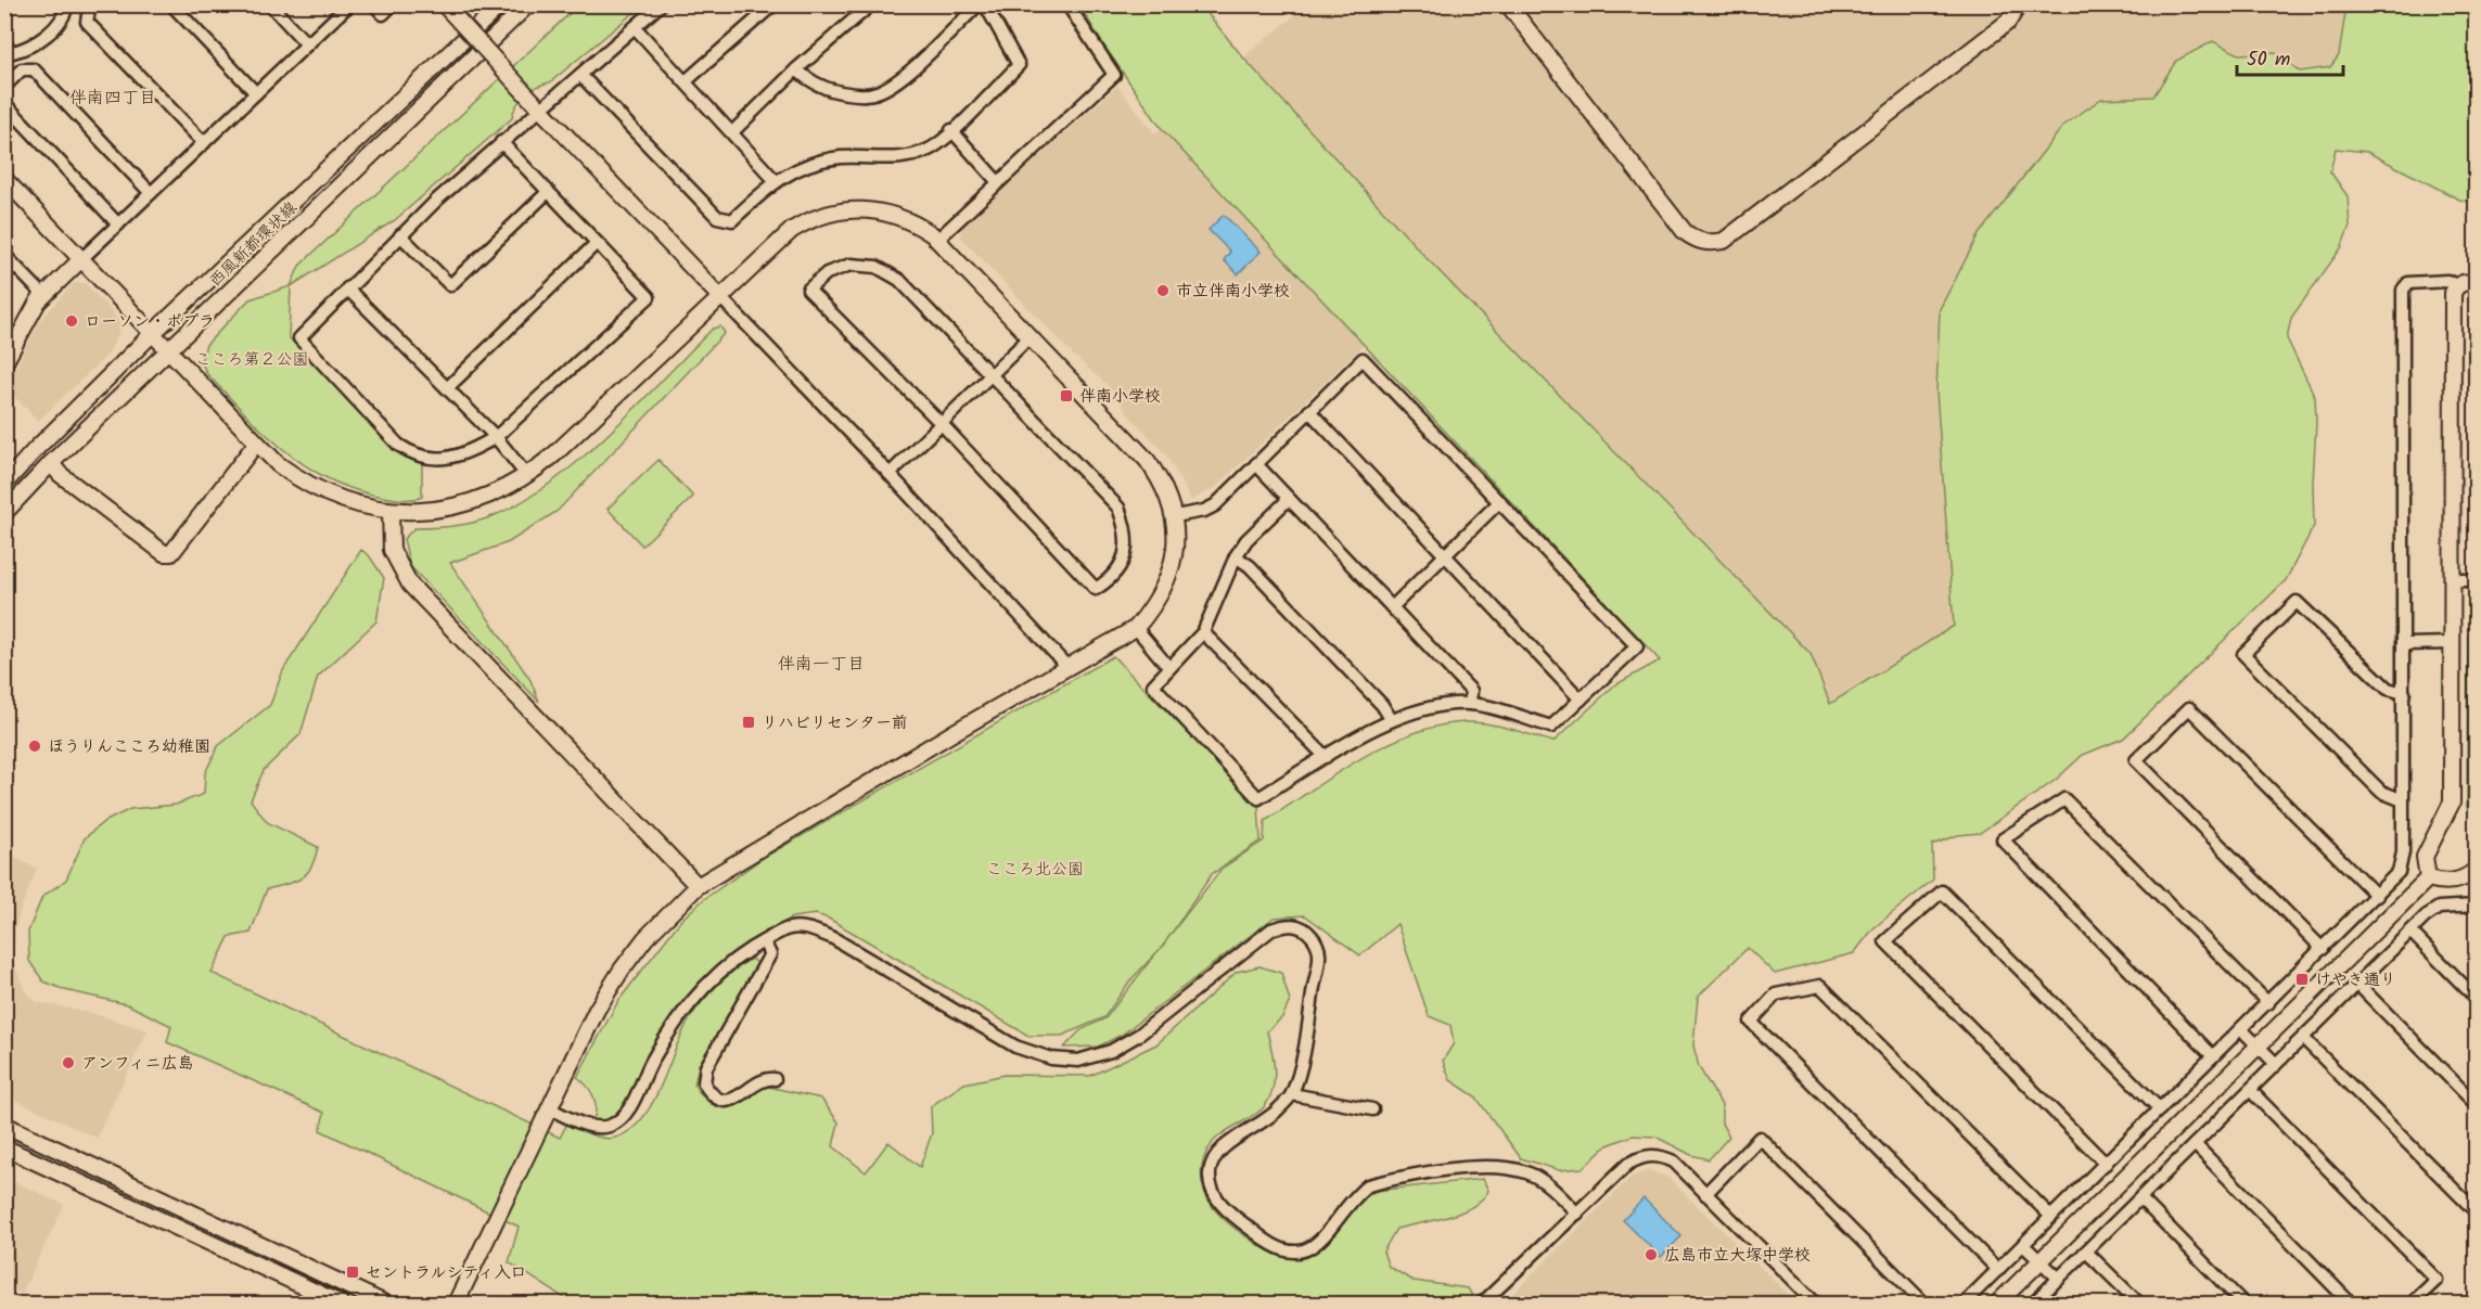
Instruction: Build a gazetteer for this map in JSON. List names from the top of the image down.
{
  "streets": {
    "street": ["西風新都環状線"]
  },
  "districts": ["伴南四丁目", "伴南一丁目"],
  "parks": ["こころ第２公園", "こころ北公園"],
  "places": {
    "other": [
      "市立伴南小学校",
      "ローソン・ポプラ",
      "ほうりんこころ幼稚園",
      "アンフィニ広島",
      "広島市立大塚中学校"
    ],
    "transit": [
      "伴南小学校",
      "リハビリセンター前",
      "けやき通り",
      "セントラルシティ入口"
    ]
  },
  "scale_bar": "50 m"
}
